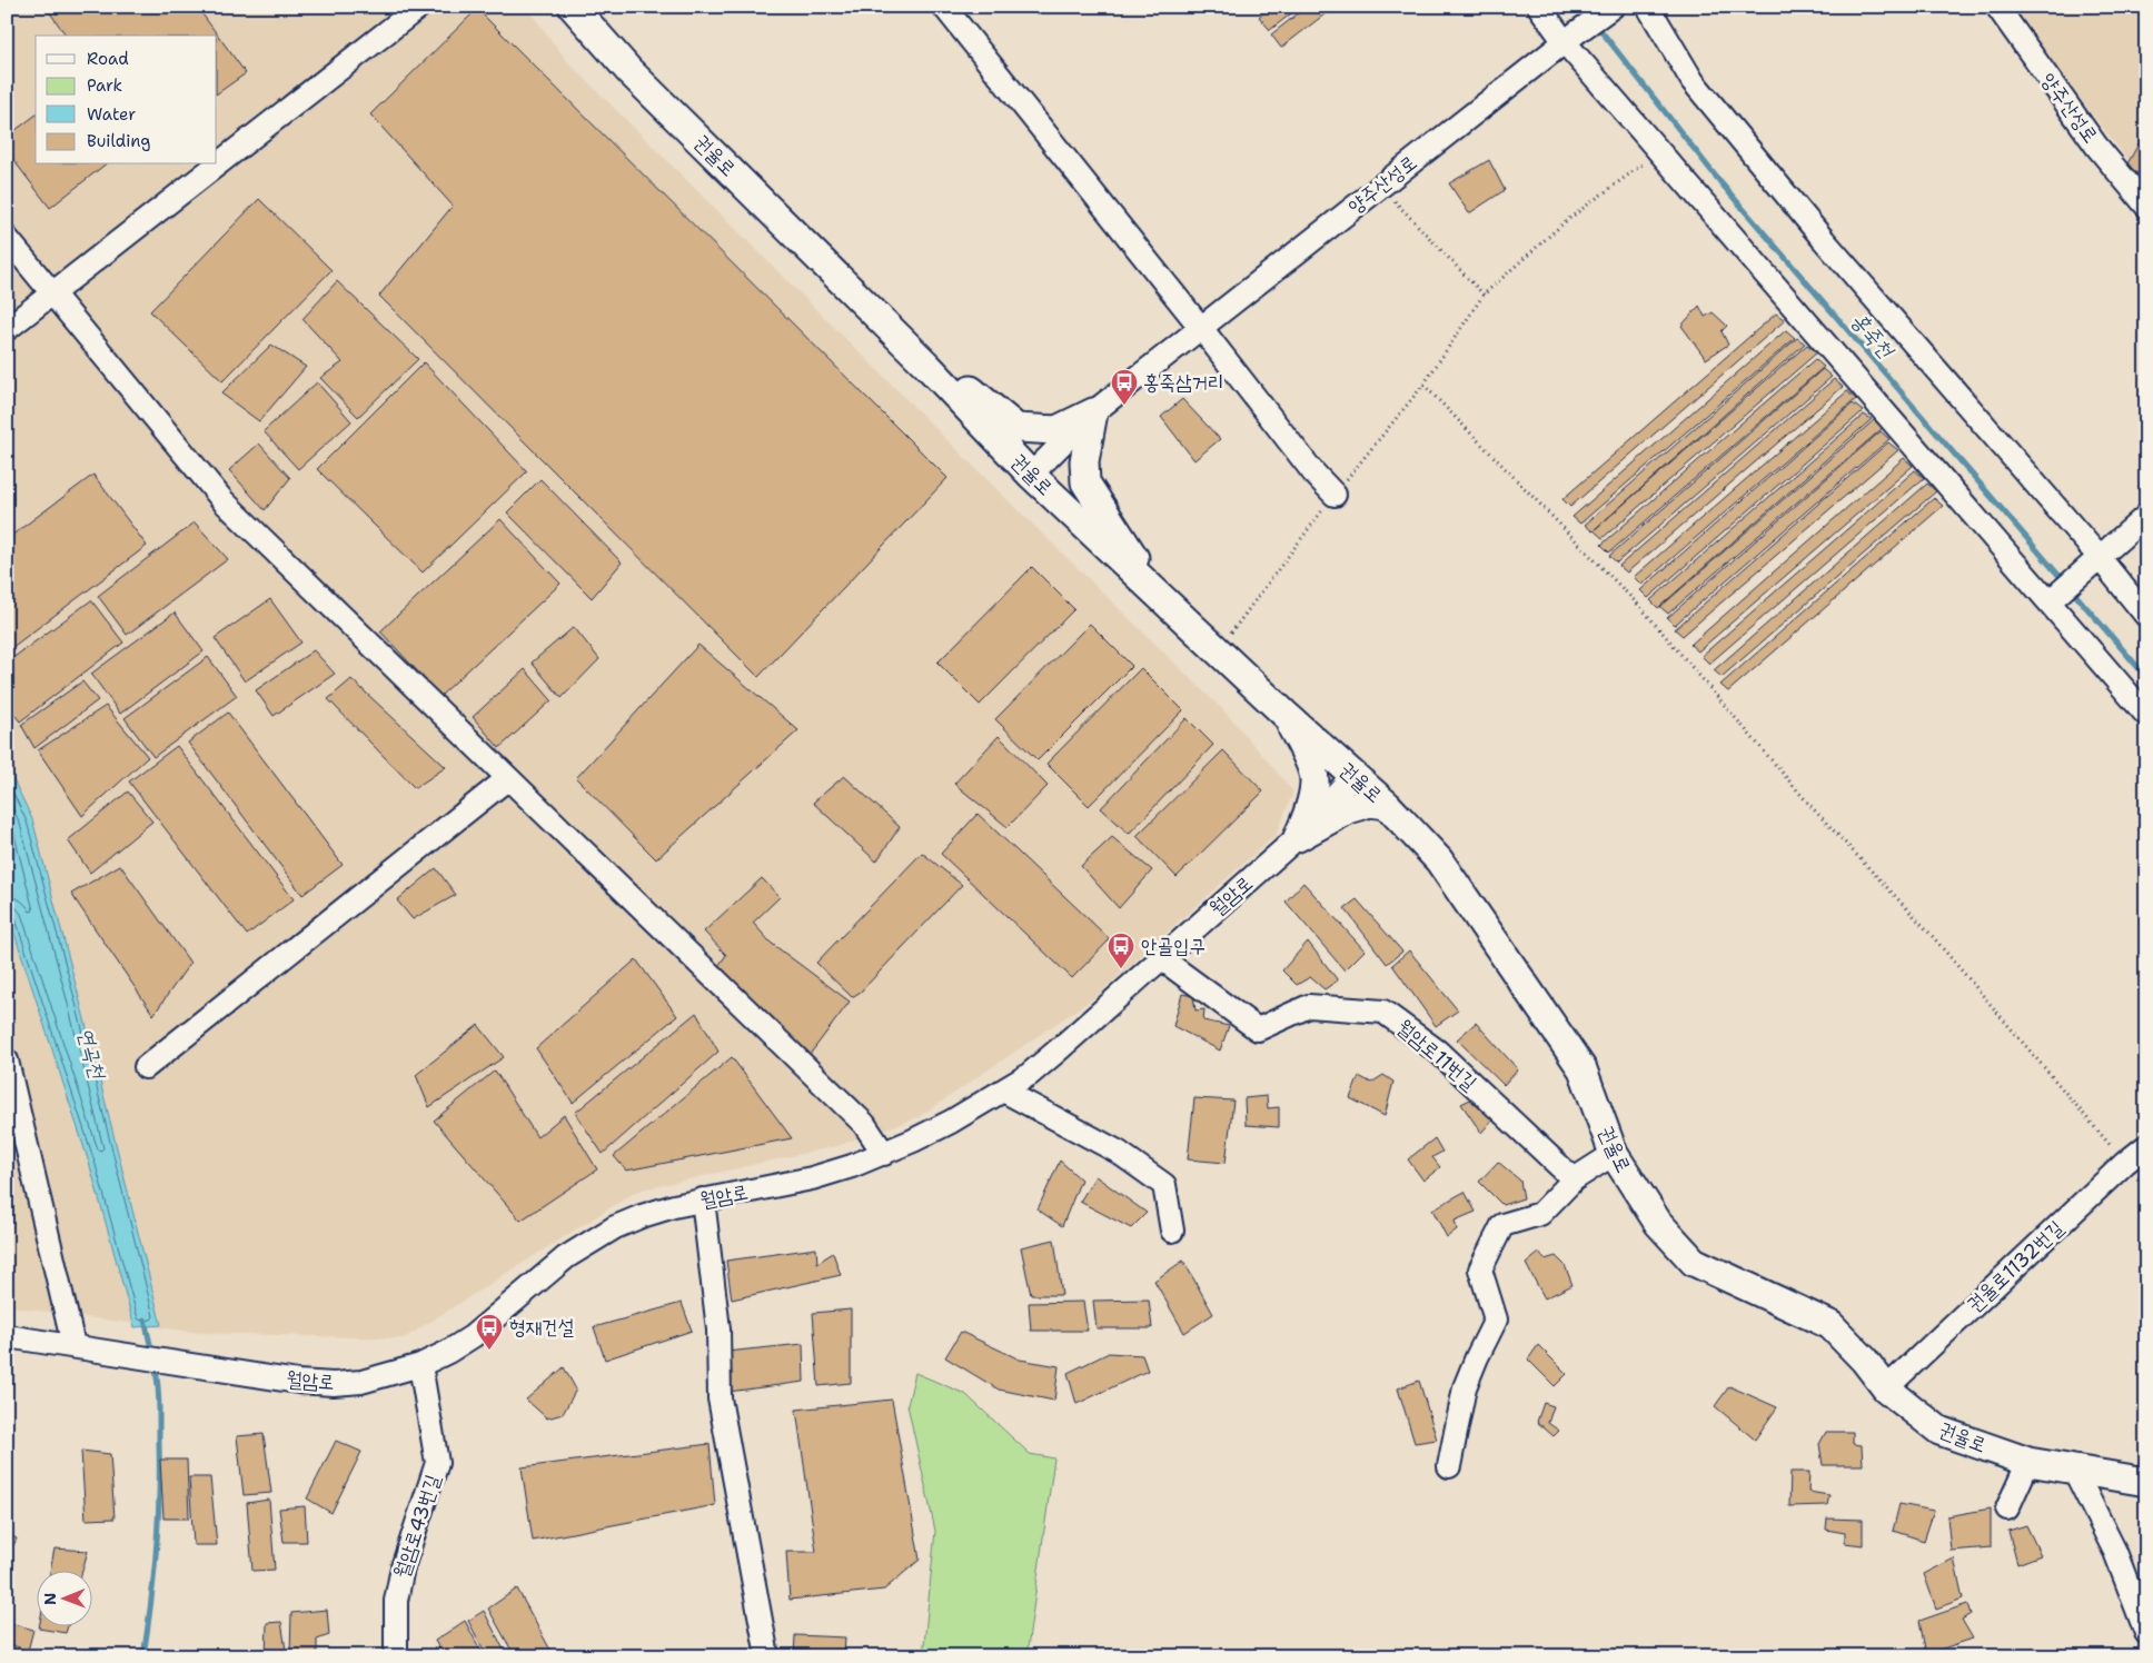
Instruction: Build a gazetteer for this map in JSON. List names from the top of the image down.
{
  "streets": {
    "main road": ["권율로"],
    "street": [
      "양주산성로",
      "월암로",
      "월암로11번길",
      "권율로1132번길",
      "월암로43번길"
    ]
  },
  "crossings": [
    ["양주산성로", "권율로"],
    ["권율로", "월암로"],
    ["권율로", "권율로1132번길"],
    ["월암로", "월암로11번길"],
    ["월암로", "월암로43번길"]
  ],
  "water": ["홍죽천", "연곡천"],
  "places": {
    "bus stop": ["홍죽삼거리", "안골입구", "형재건설"]
  },
  "legend": [
    "Road",
    "Park",
    "Water",
    "Building"
  ],
  "north": "left"
}
